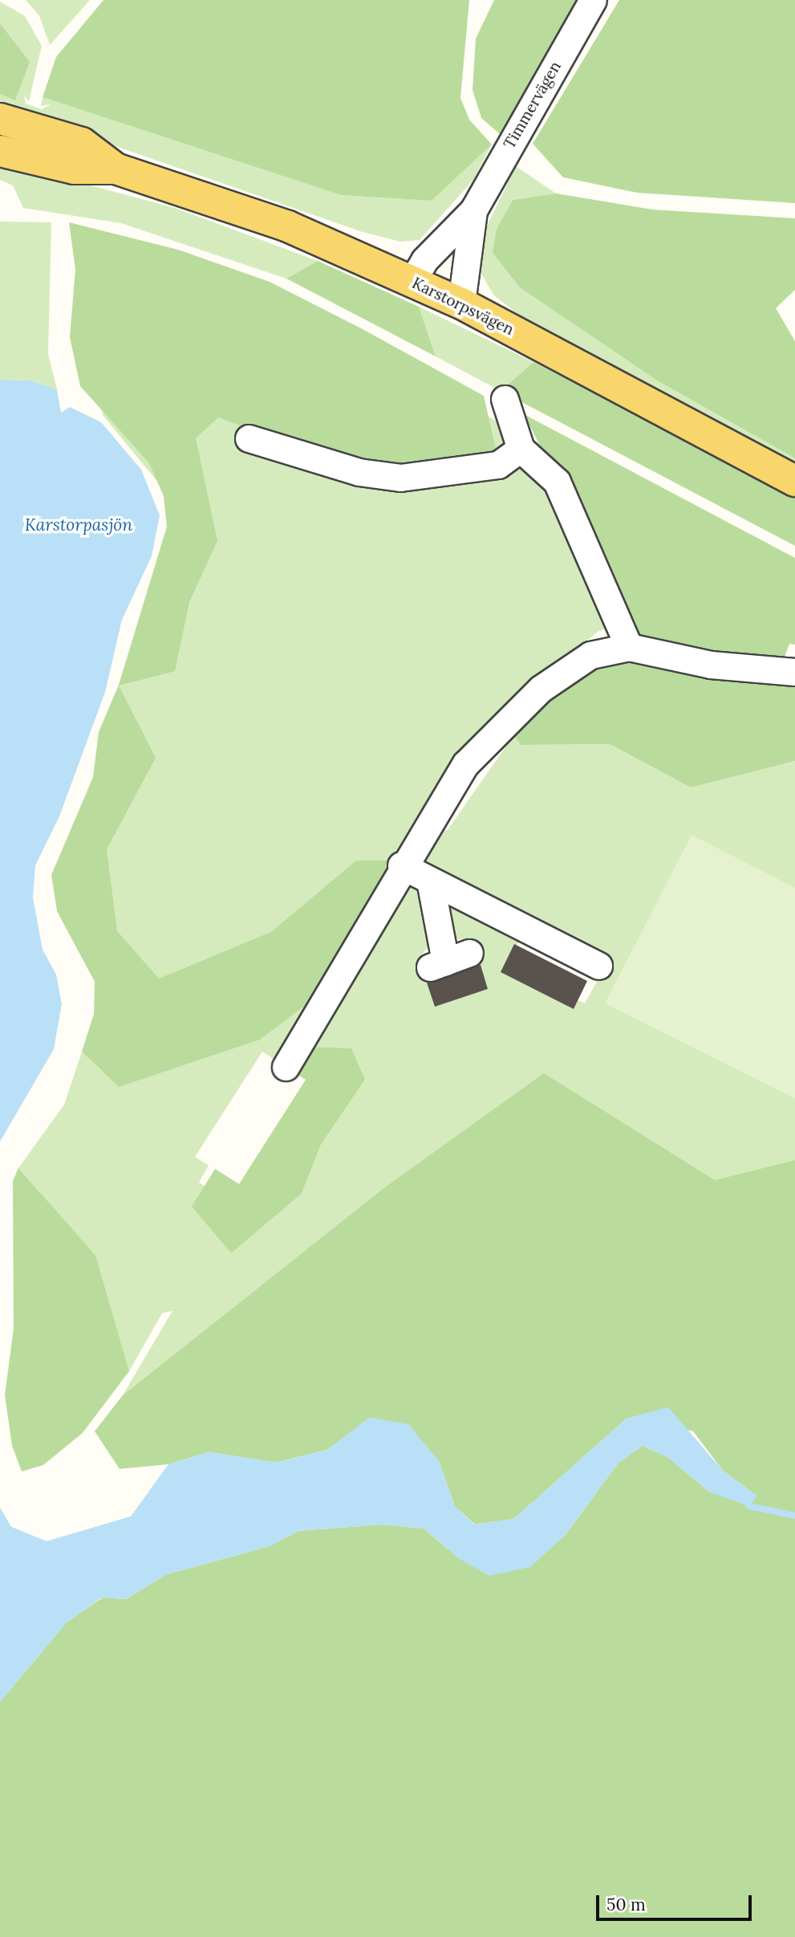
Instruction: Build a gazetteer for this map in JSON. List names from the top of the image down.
{
  "streets": {
    "main road": ["Karstorpsvägen"],
    "street": ["Timmervägen"]
  },
  "crossings": [
    ["Timmervägen", "Karstorpsvägen"]
  ],
  "water": ["Karstorpasjön"],
  "scale_bar": "50 m"
}
